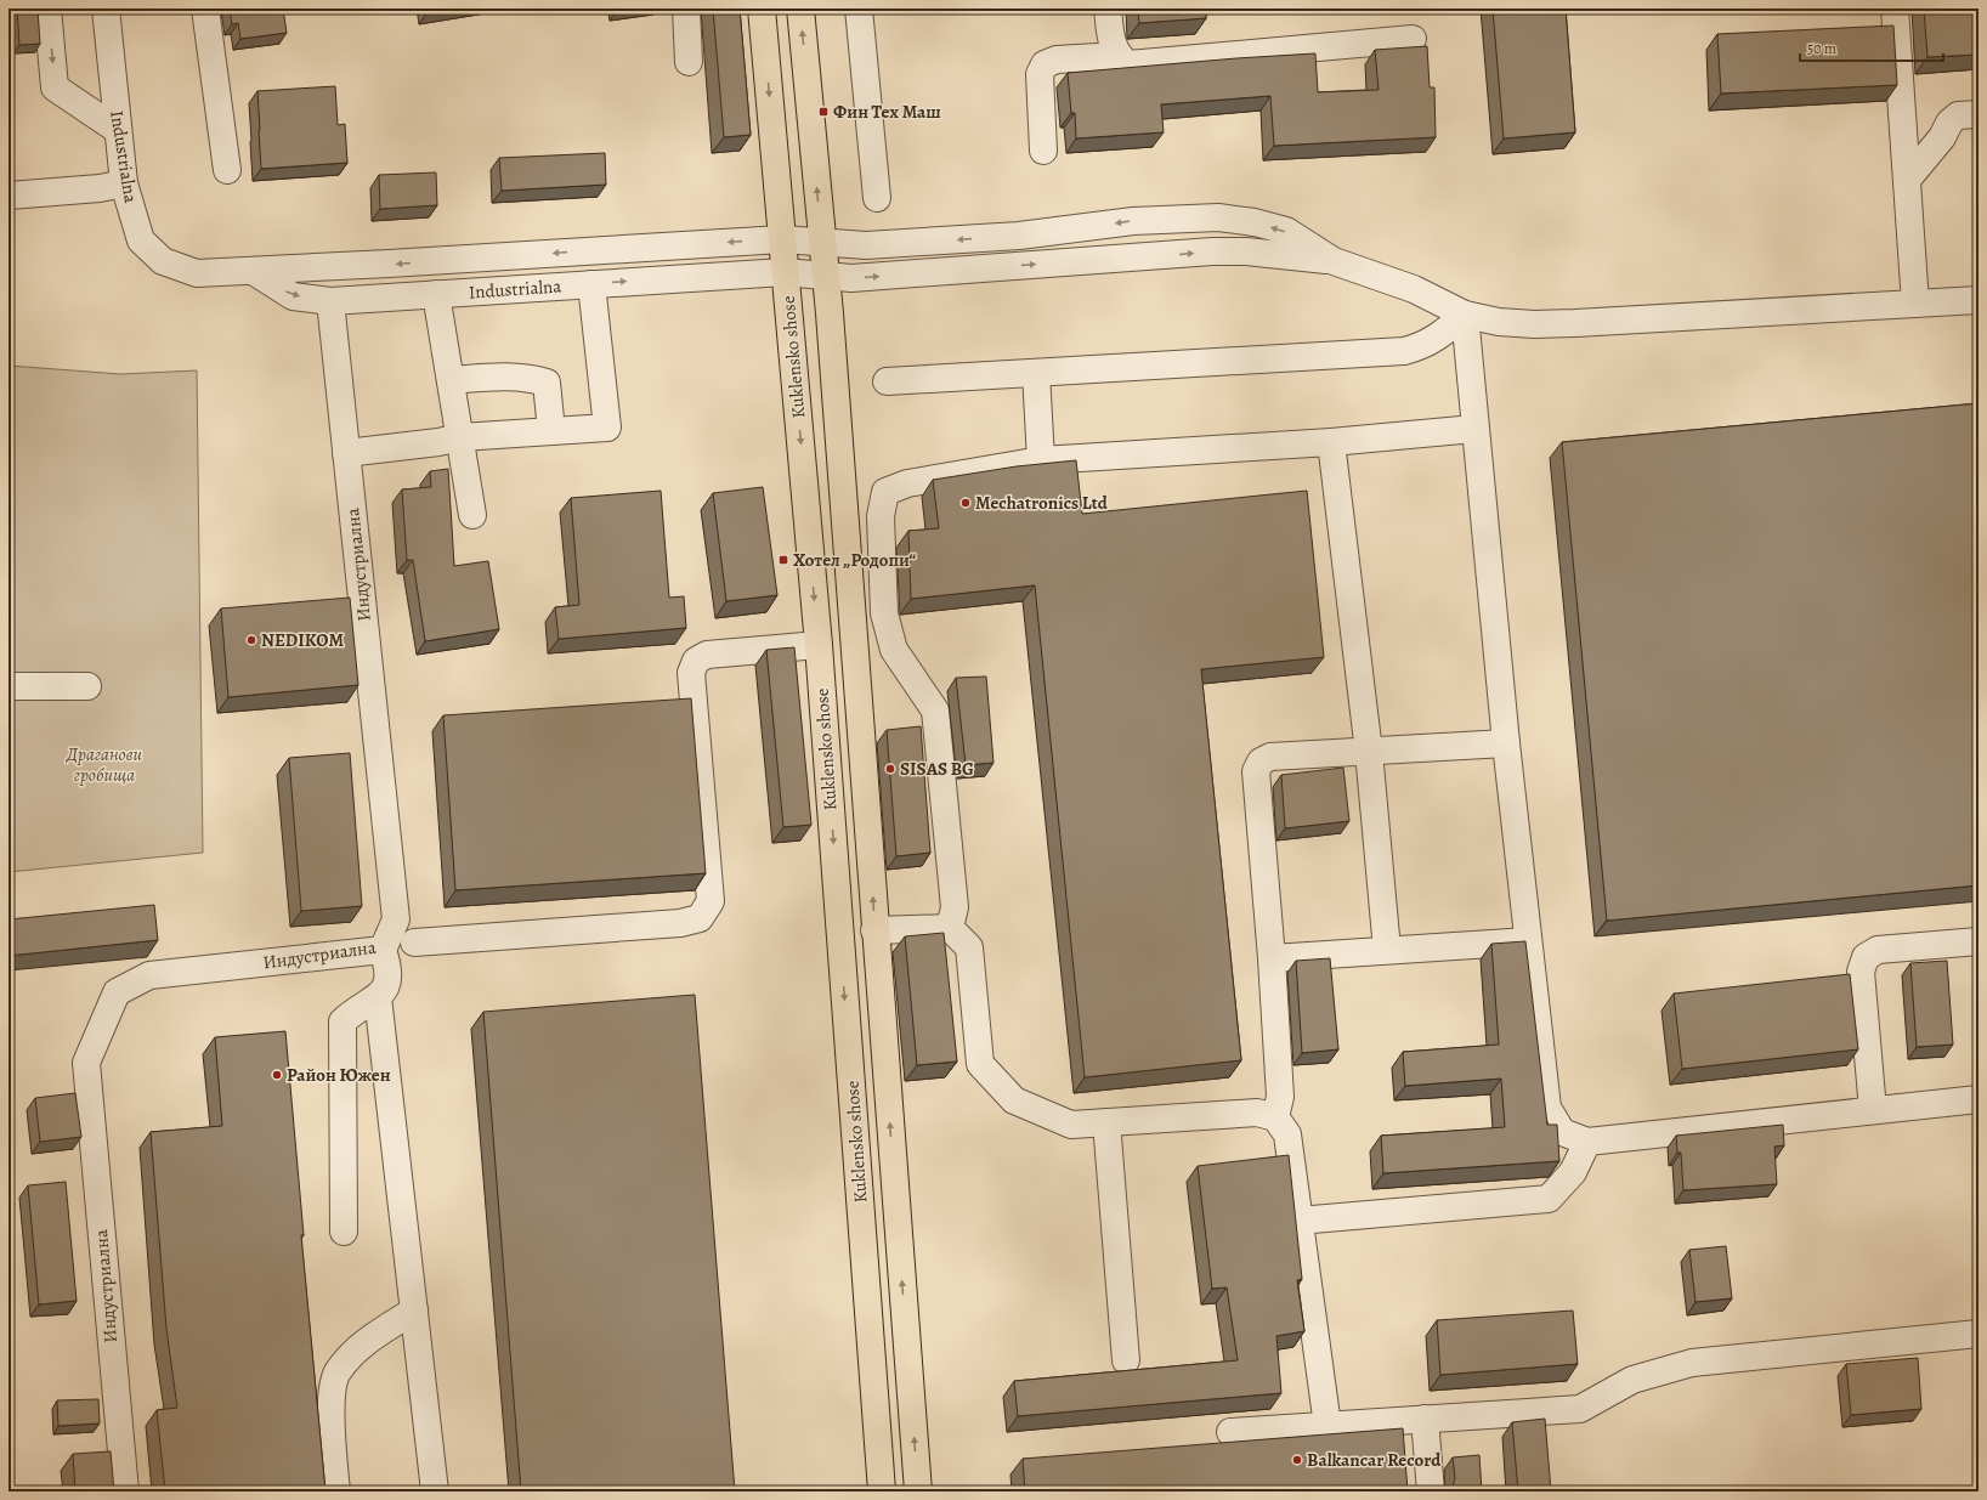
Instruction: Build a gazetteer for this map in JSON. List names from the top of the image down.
{
  "streets": {
    "main road": ["Kuklensko shose"],
    "street": ["Industrialna", "Индустриална"]
  },
  "crossings": [
    ["Industrialna", "Kuklensko shose"],
    ["Industrialna", "Индустриална"]
  ],
  "parks": ["Драганови гробища"],
  "places": {
    "transit": ["Фин Тех Маш", "Хотел „Родопи“"],
    "other": [
      "Mechatronics Ltd",
      "NEDIKOM",
      "SISAS BG",
      "Район Южен",
      "Balkancar Record"
    ]
  },
  "scale_bar": "50 m"
}
